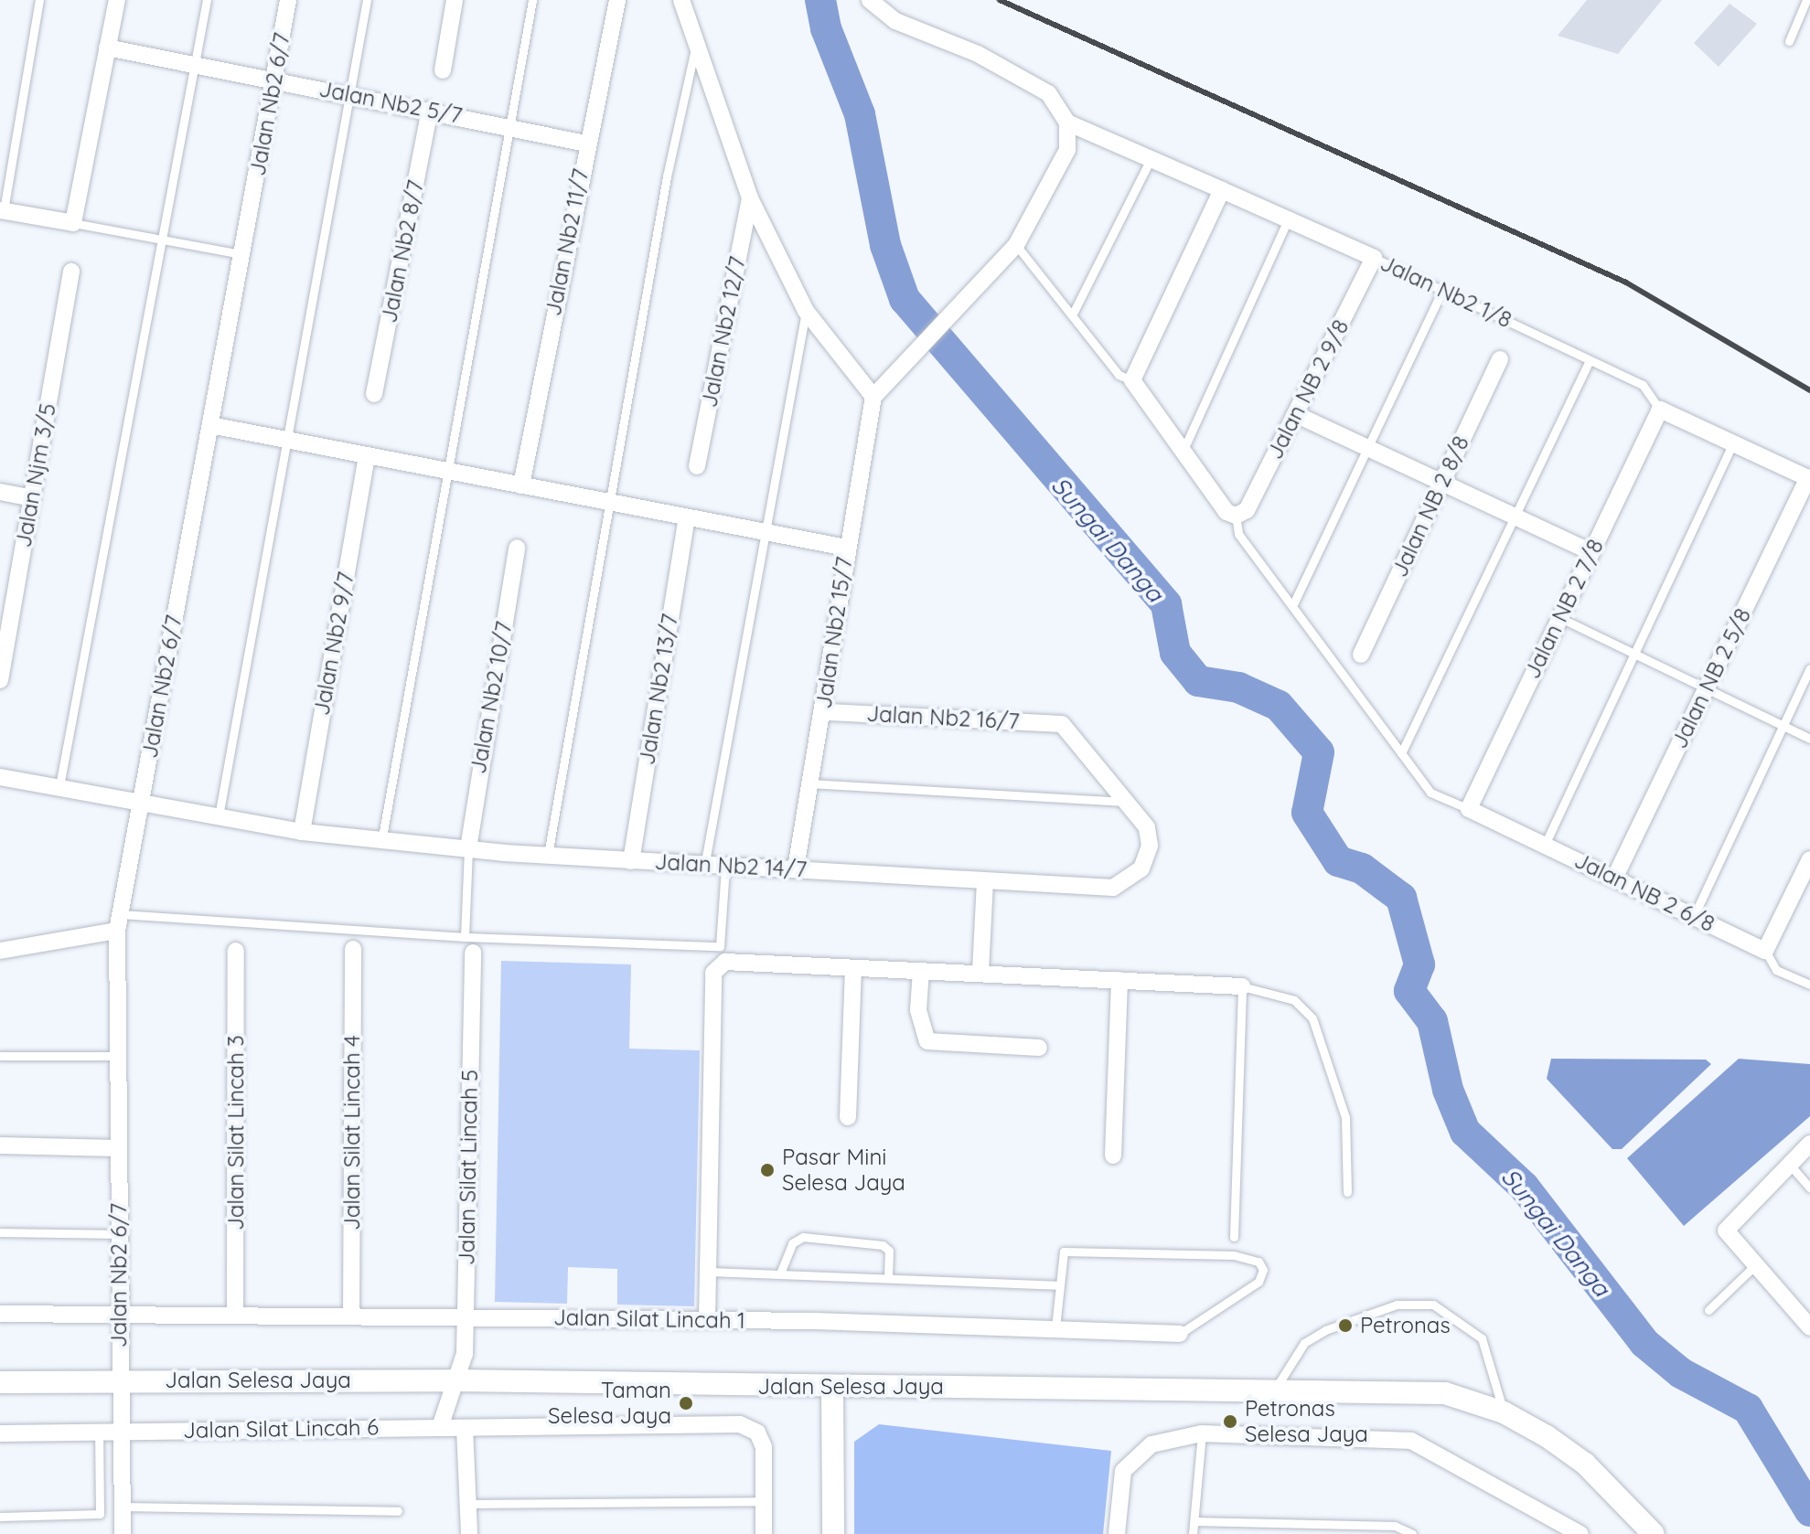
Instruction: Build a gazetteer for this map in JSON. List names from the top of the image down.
{
  "streets": {
    "street": [
      "Jalan Nb2 5/7",
      "Jalan Nb2 6/7",
      "Jalan Nb2 11/7",
      "Jalan Nb2 8/7",
      "Jalan Nb2 1/8",
      "Jalan Nb2 12/7",
      "Jalan NB 2 9/8",
      "Jalan Njm 3/5",
      "Jalan NB 2 8/8",
      "Jalan NB 2 7/8",
      "Jalan Nb2 15/7",
      "Jalan Nb2 9/7",
      "Jalan NB 2 5/8",
      "Jalan Nb2 13/7",
      "Jalan Nb2 10/7",
      "Jalan Nb2 16/7",
      "Jalan Nb2 14/7",
      "Jalan NB 2 6/8",
      "Jalan Silat Lincah 3",
      "Jalan Silat Lincah 4",
      "Jalan Silat Lincah 5",
      "Jalan Silat Lincah 1",
      "Jalan Selesa Jaya",
      "Jalan Silat Lincah 6"
    ]
  },
  "crossings": [
    ["Jalan Nb2 5/7", "Jalan Nb2 6/7"],
    ["Jalan Nb2 5/7", "Jalan Nb2 11/7"],
    ["Jalan Nb2 5/7", "Jalan Nb2 8/7"],
    ["Jalan Nb2 6/7", "Jalan Nb2 14/7"],
    ["Jalan Nb2 6/7", "Jalan Silat Lincah 1"],
    ["Jalan Nb2 6/7", "Jalan Selesa Jaya"],
    ["Jalan Nb2 6/7", "Jalan Silat Lincah 6"],
    ["Jalan Nb2 1/8", "Jalan NB 2 9/8"],
    ["Jalan Nb2 1/8", "Jalan NB 2 7/8"],
    ["Jalan Nb2 1/8", "Jalan NB 2 5/8"],
    ["Jalan NB 2 7/8", "Jalan NB 2 6/8"],
    ["Jalan Nb2 15/7", "Jalan Nb2 16/7"],
    ["Jalan Nb2 15/7", "Jalan Nb2 14/7"],
    ["Jalan Nb2 9/7", "Jalan Nb2 14/7"],
    ["Jalan NB 2 5/8", "Jalan NB 2 6/8"],
    ["Jalan Nb2 13/7", "Jalan Nb2 14/7"],
    ["Jalan Nb2 10/7", "Jalan Nb2 14/7"],
    ["Jalan Nb2 16/7", "Jalan Nb2 14/7"],
    ["Jalan Silat Lincah 3", "Jalan Silat Lincah 1"],
    ["Jalan Silat Lincah 4", "Jalan Silat Lincah 1"],
    ["Jalan Silat Lincah 5", "Jalan Silat Lincah 1"],
    ["Jalan Silat Lincah 5", "Jalan Selesa Jaya"]
  ],
  "water": ["Sungai Danga"],
  "places": [
    "Pasar Mini Selesa Jaya",
    "Petronas",
    "Taman Selesa Jaya",
    "Petronas Selesa Jaya"
  ]
}
